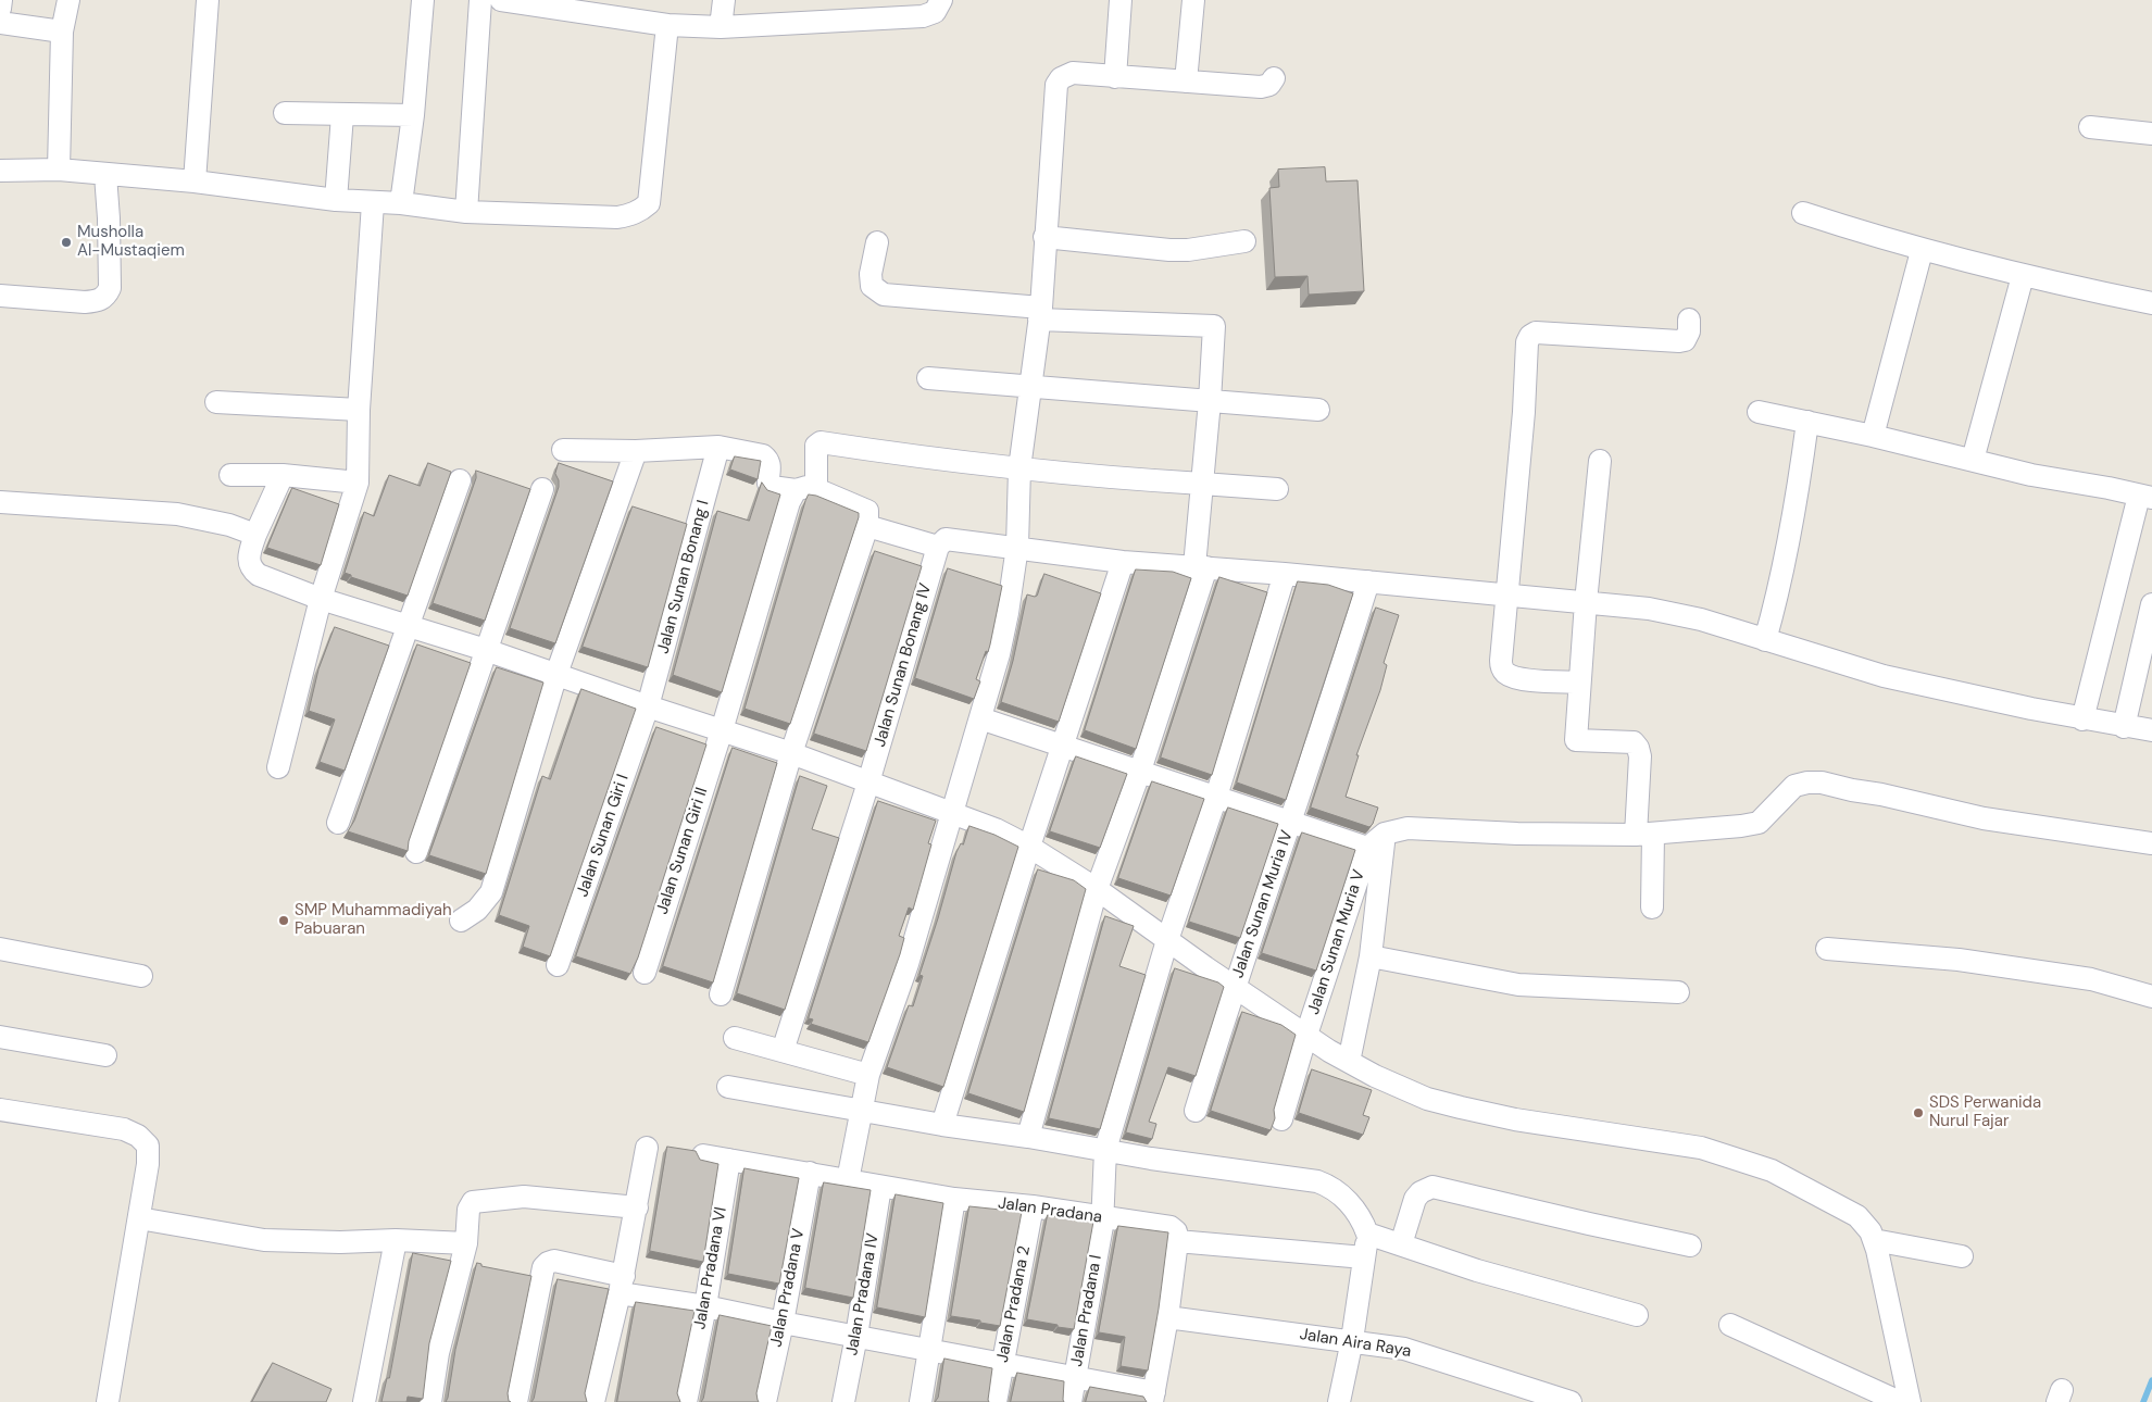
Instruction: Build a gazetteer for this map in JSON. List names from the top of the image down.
{
  "streets": {
    "street": [
      "Jalan Sunan Bonang I",
      "Jalan Sunan Bonang IV",
      "Jalan Sunan Giri I",
      "Jalan Sunan Giri II",
      "Jalan Sunan Muria IV",
      "Jalan Sunan Muria V",
      "Jalan Pradana",
      "Jalan Pradana VI",
      "Jalan Pradana V",
      "Jalan Pradana IV",
      "Jalan Pradana 2",
      "Jalan Pradana I",
      "Jalan Aira Raya"
    ]
  },
  "crossings": [
    ["Jalan Sunan Bonang I", "Jalan Sunan Giri I"],
    ["Jalan Pradana", "Jalan Pradana VI"],
    ["Jalan Pradana", "Jalan Pradana V"],
    ["Jalan Pradana", "Jalan Pradana IV"],
    ["Jalan Pradana", "Jalan Pradana 2"],
    ["Jalan Pradana", "Jalan Pradana I"]
  ],
  "places": ["Musholla Al-Mustaqiem", "SMP Muhammadiyah Pabuaran", "SDS Perwanida Nurul Fajar"]
}
